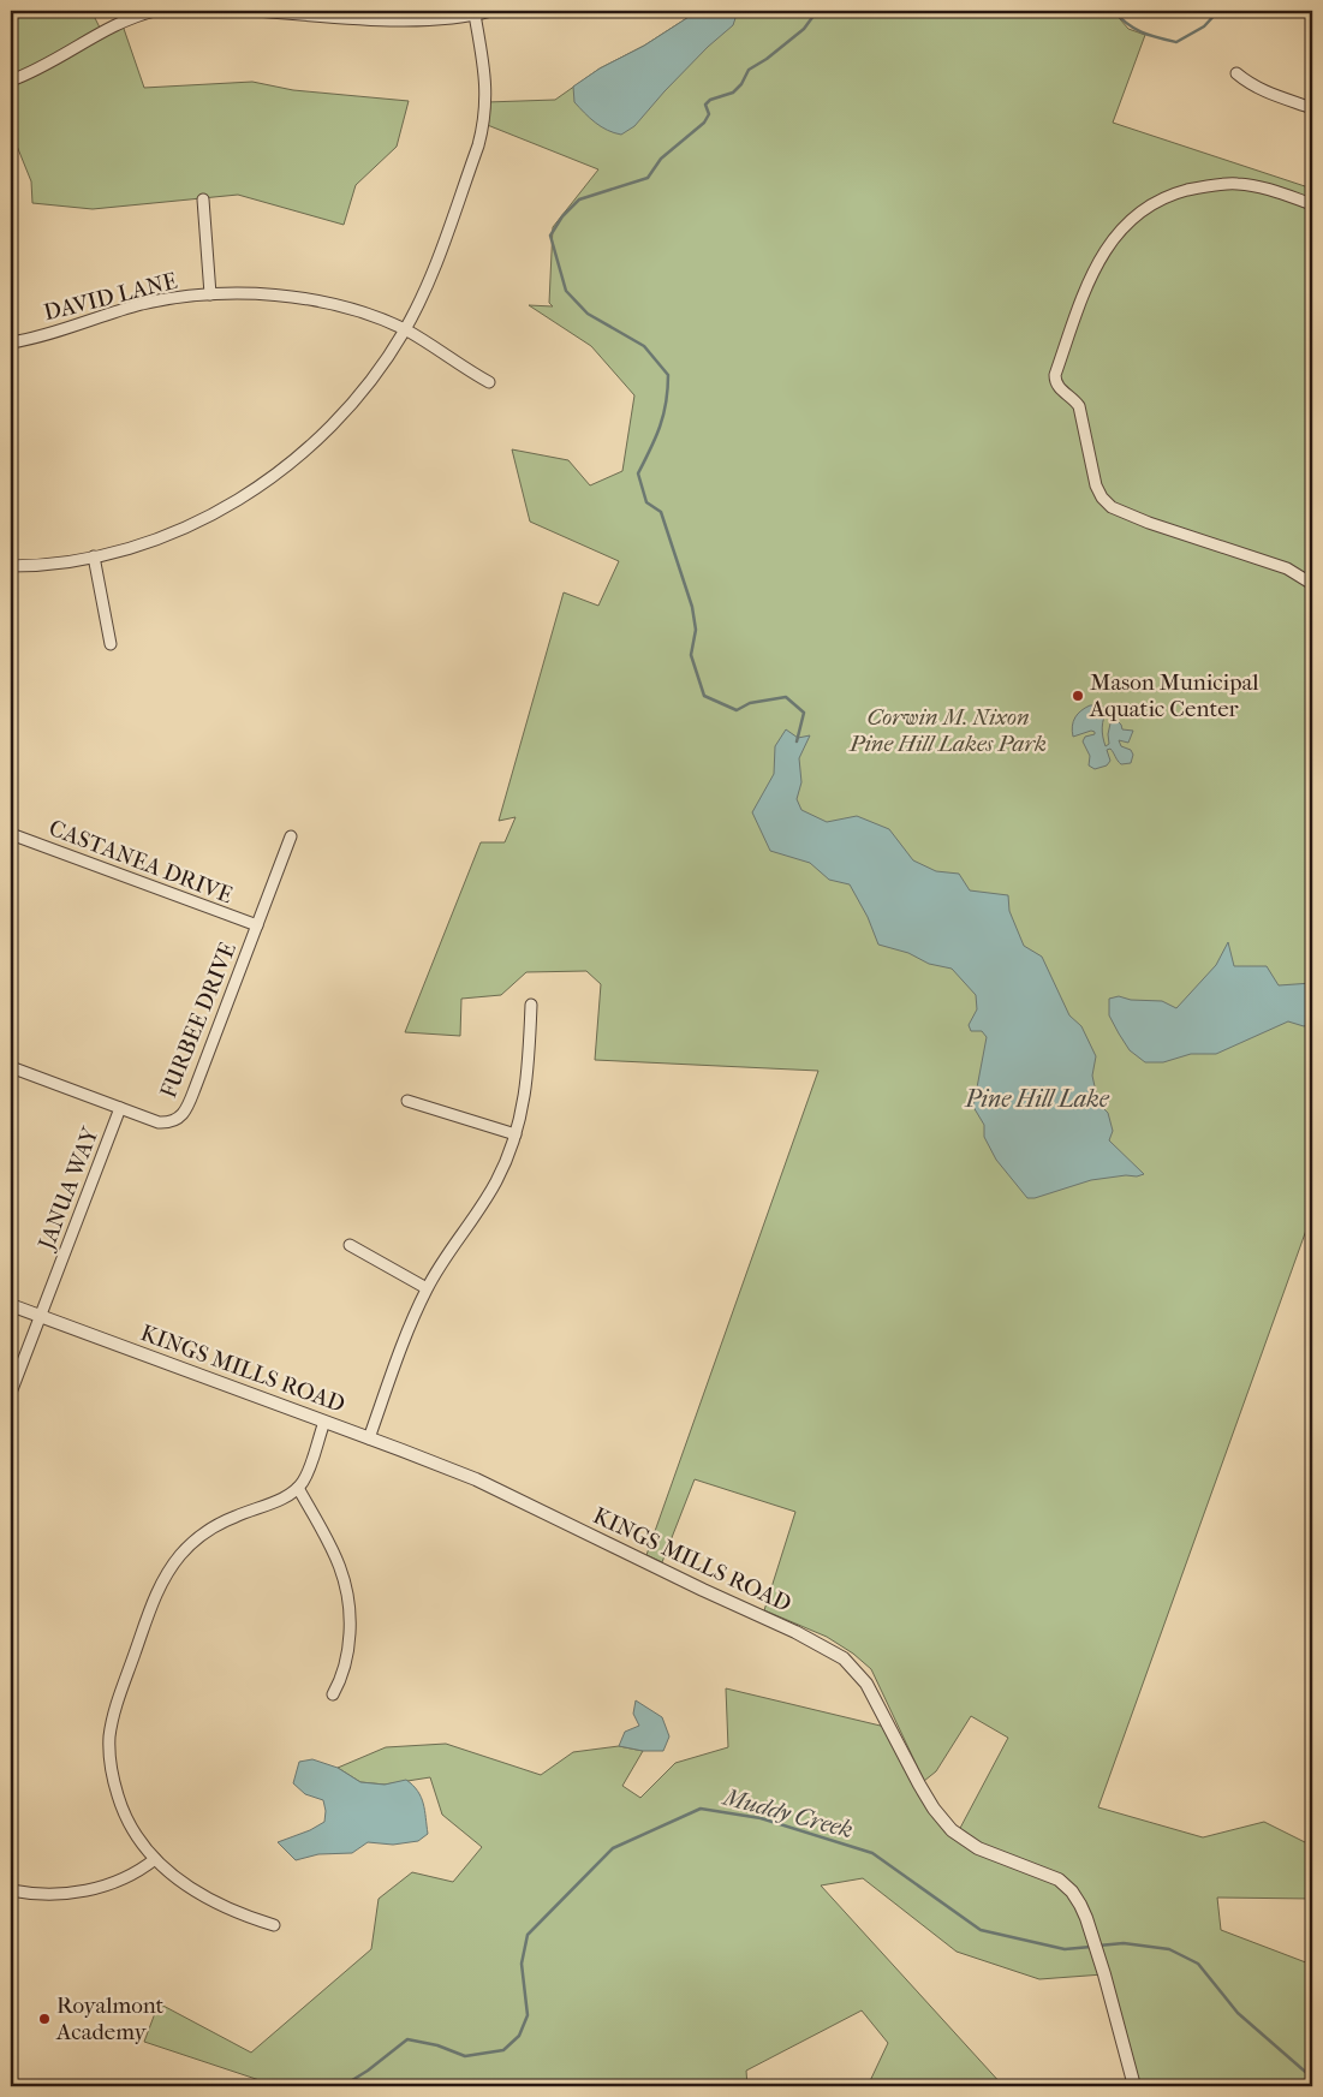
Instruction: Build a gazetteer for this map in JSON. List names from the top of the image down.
{
  "streets": {
    "street": [
      "DAVID LANE",
      "CASTANEA DRIVE",
      "FURBEE DRIVE",
      "JANUA WAY",
      "KINGS MILLS ROAD"
    ]
  },
  "crossings": [
    ["CASTANEA DRIVE", "FURBEE DRIVE"],
    ["FURBEE DRIVE", "JANUA WAY"],
    ["JANUA WAY", "KINGS MILLS ROAD"]
  ],
  "water": ["Pine Hill Lake", "Muddy Creek"],
  "parks": ["Corwin M. Nixon Pine Hill Lakes Park"],
  "places": ["Mason Municipal Aquatic Center", "Royalmont Academy"]
}
